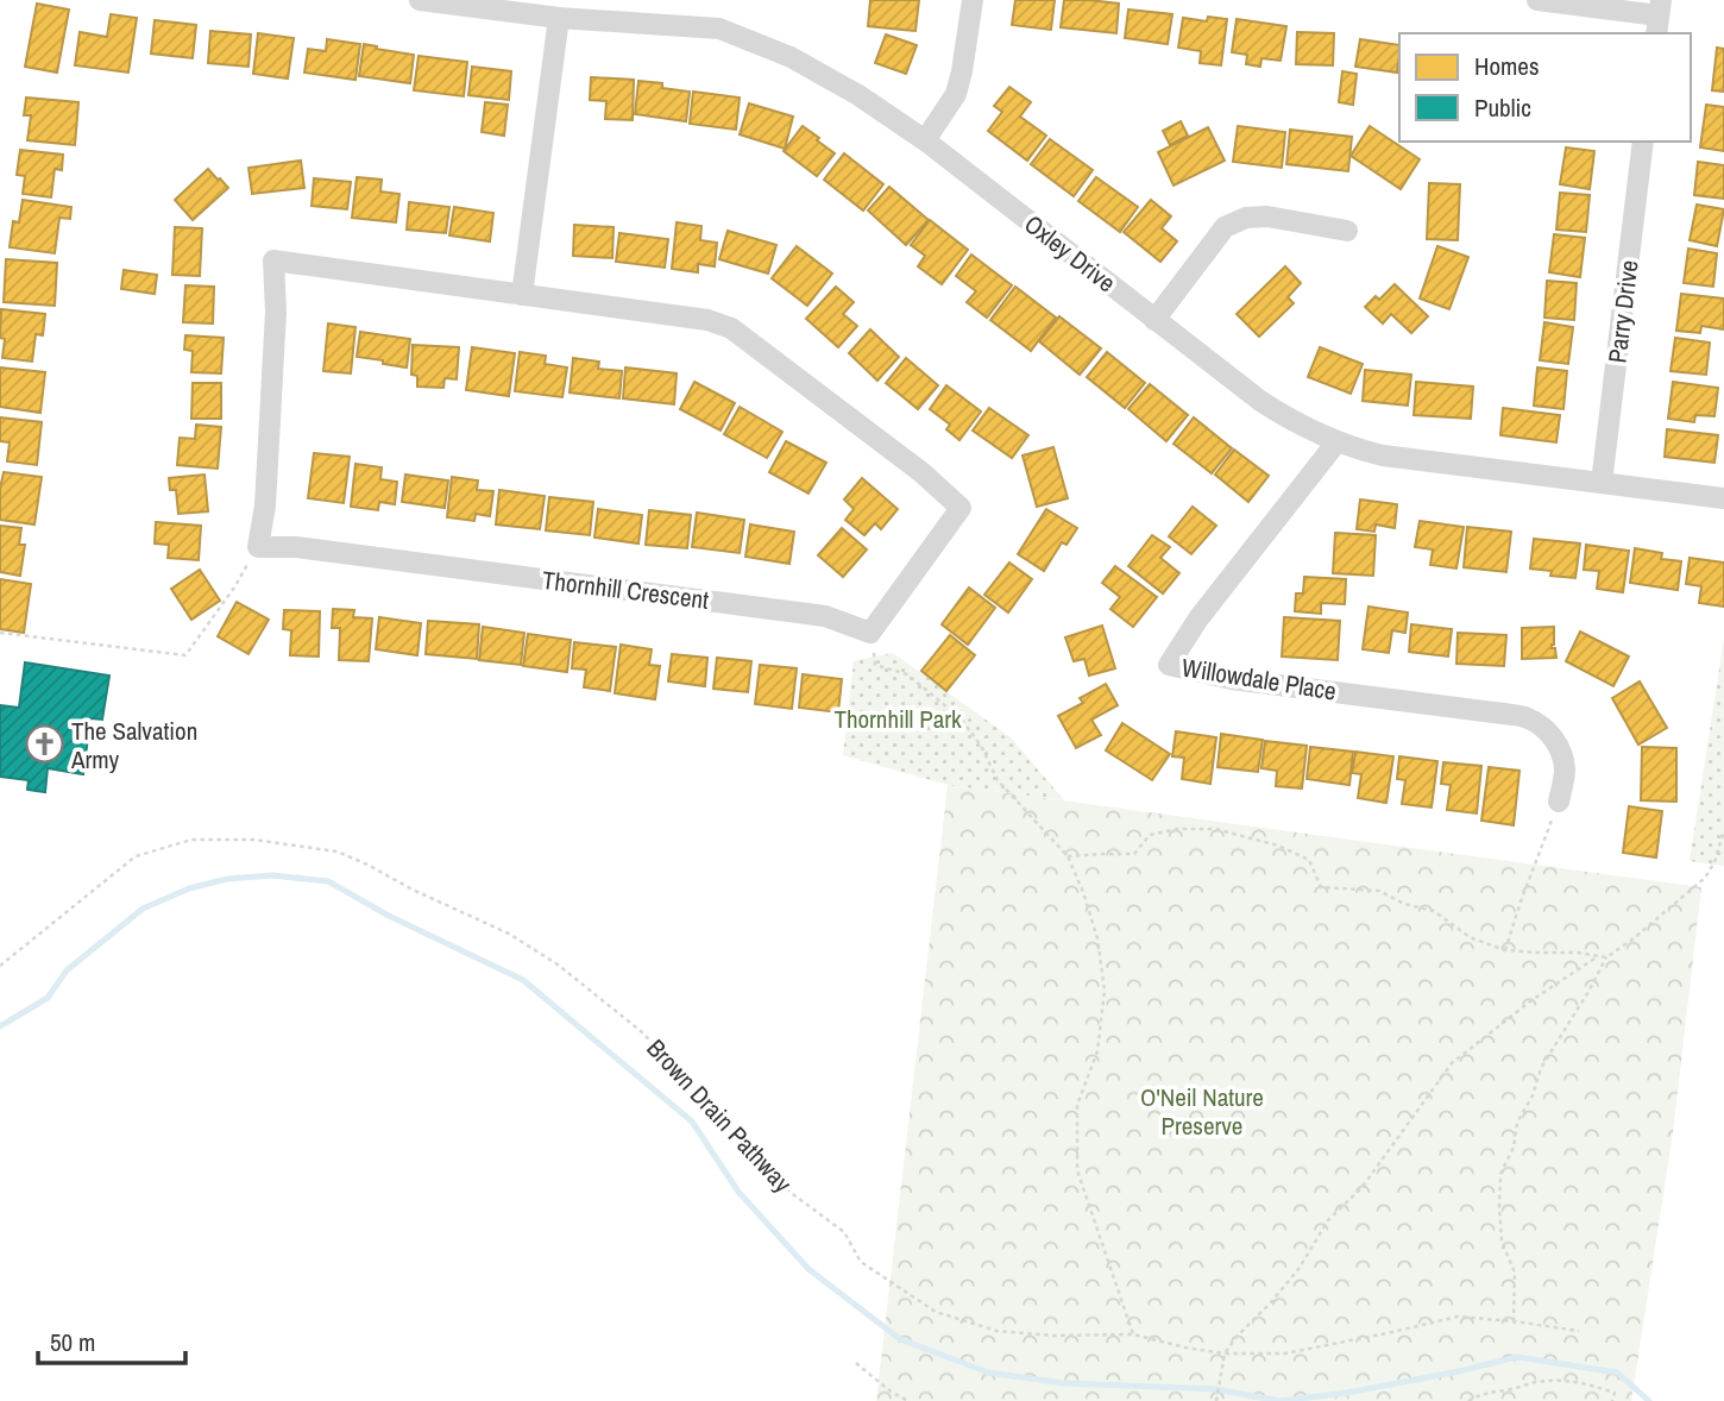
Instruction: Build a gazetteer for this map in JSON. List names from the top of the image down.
{
  "streets": {
    "street": [
      "Oxley Drive",
      "Parry Drive",
      "Thornhill Crescent",
      "Willowdale Place"
    ],
    "path": ["Brown Drain Pathway"]
  },
  "crossings": [
    ["Oxley Drive", "Parry Drive"],
    ["Oxley Drive", "Willowdale Place"]
  ],
  "parks": ["Thornhill Park", "O'Neil Nature Preserve"],
  "places": {
    "church": ["The Salvation Army"]
  },
  "legend": ["Homes", "Public"],
  "scale_bar": "50 m"
}
